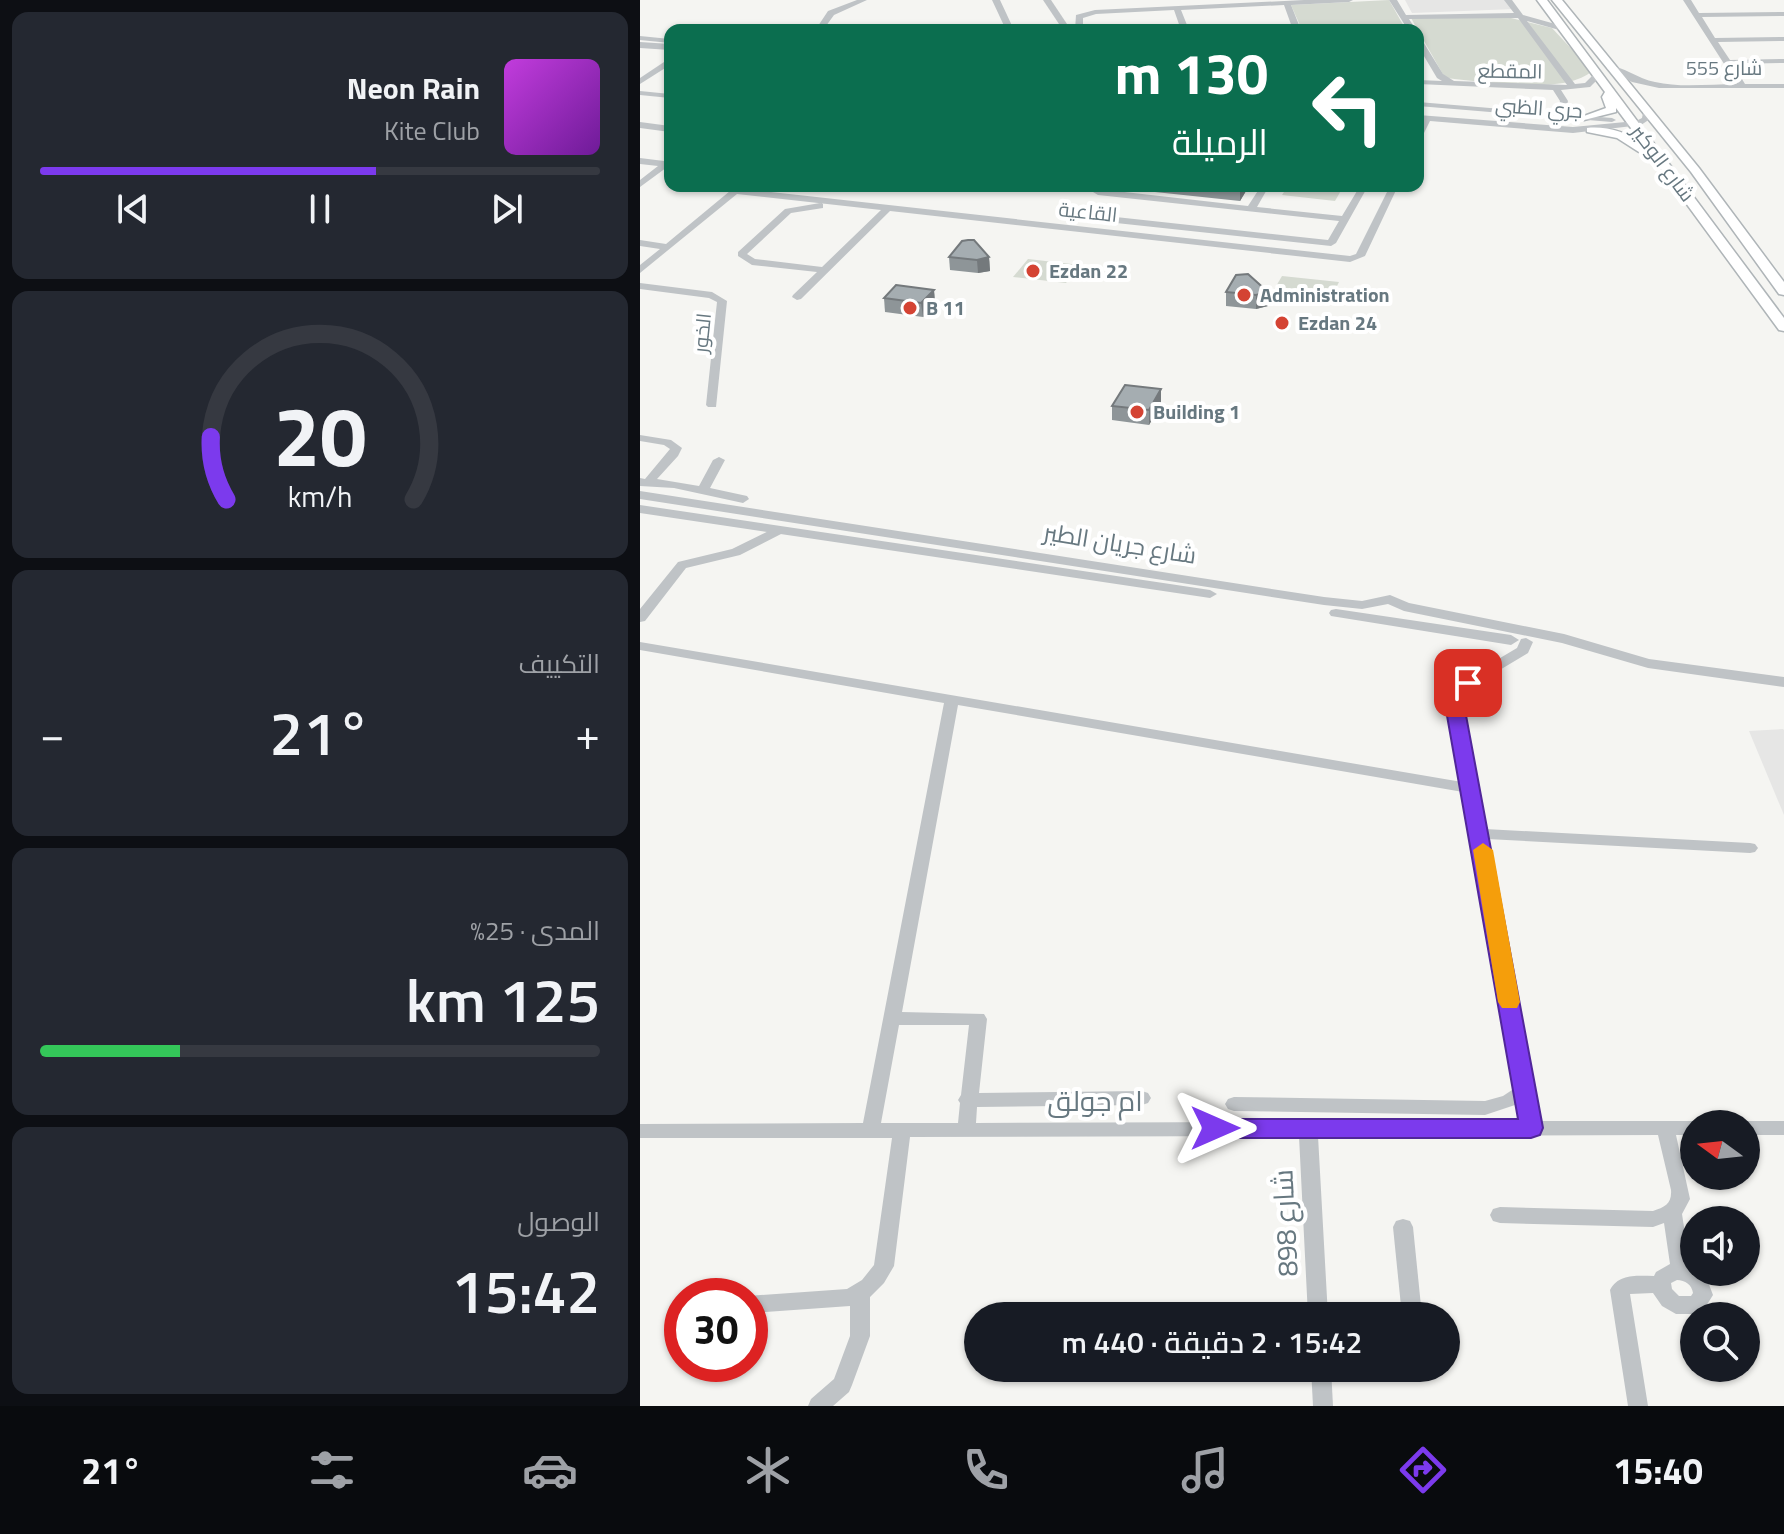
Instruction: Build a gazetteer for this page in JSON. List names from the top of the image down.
{
  "streets": {
    "main road": ["شارع الوكير"],
    "street": [
      "شارع 555",
      "المقطع",
      "جري الظبي",
      "القاعية",
      "الخور",
      "شارع جريان الطير",
      "ام جولق",
      "شارع 898"
    ]
  },
  "crossings": [
    ["شارع 555", "شارع الوكير"],
    ["المقطع", "شارع الوكير"],
    ["جري الظبي", "شارع الوكير"],
    ["ام جولق", "شارع 898"]
  ],
  "places": [
    "Ezdan 22",
    "Administration",
    "B 11",
    "Ezdan 24",
    "Building 1"
  ],
  "north": "left",
  "page": {
    "turn": ["130 m", "الرميلة"],
    "song": ["Neon Rain", "Kite Club"],
    "tile": [
      "التكييف",
      ["المدى · 25%", "125 km"],
      ["الوصول", "15:42"]
    ],
    "heat": ["−", "21°", "+"],
    "limit": "30",
    "trip": "15:42 · 2 دقيقة · 440 m",
    "tabs": ["15:40", "21°"],
    "gauge": ["20", "km/h"]
  }
}
